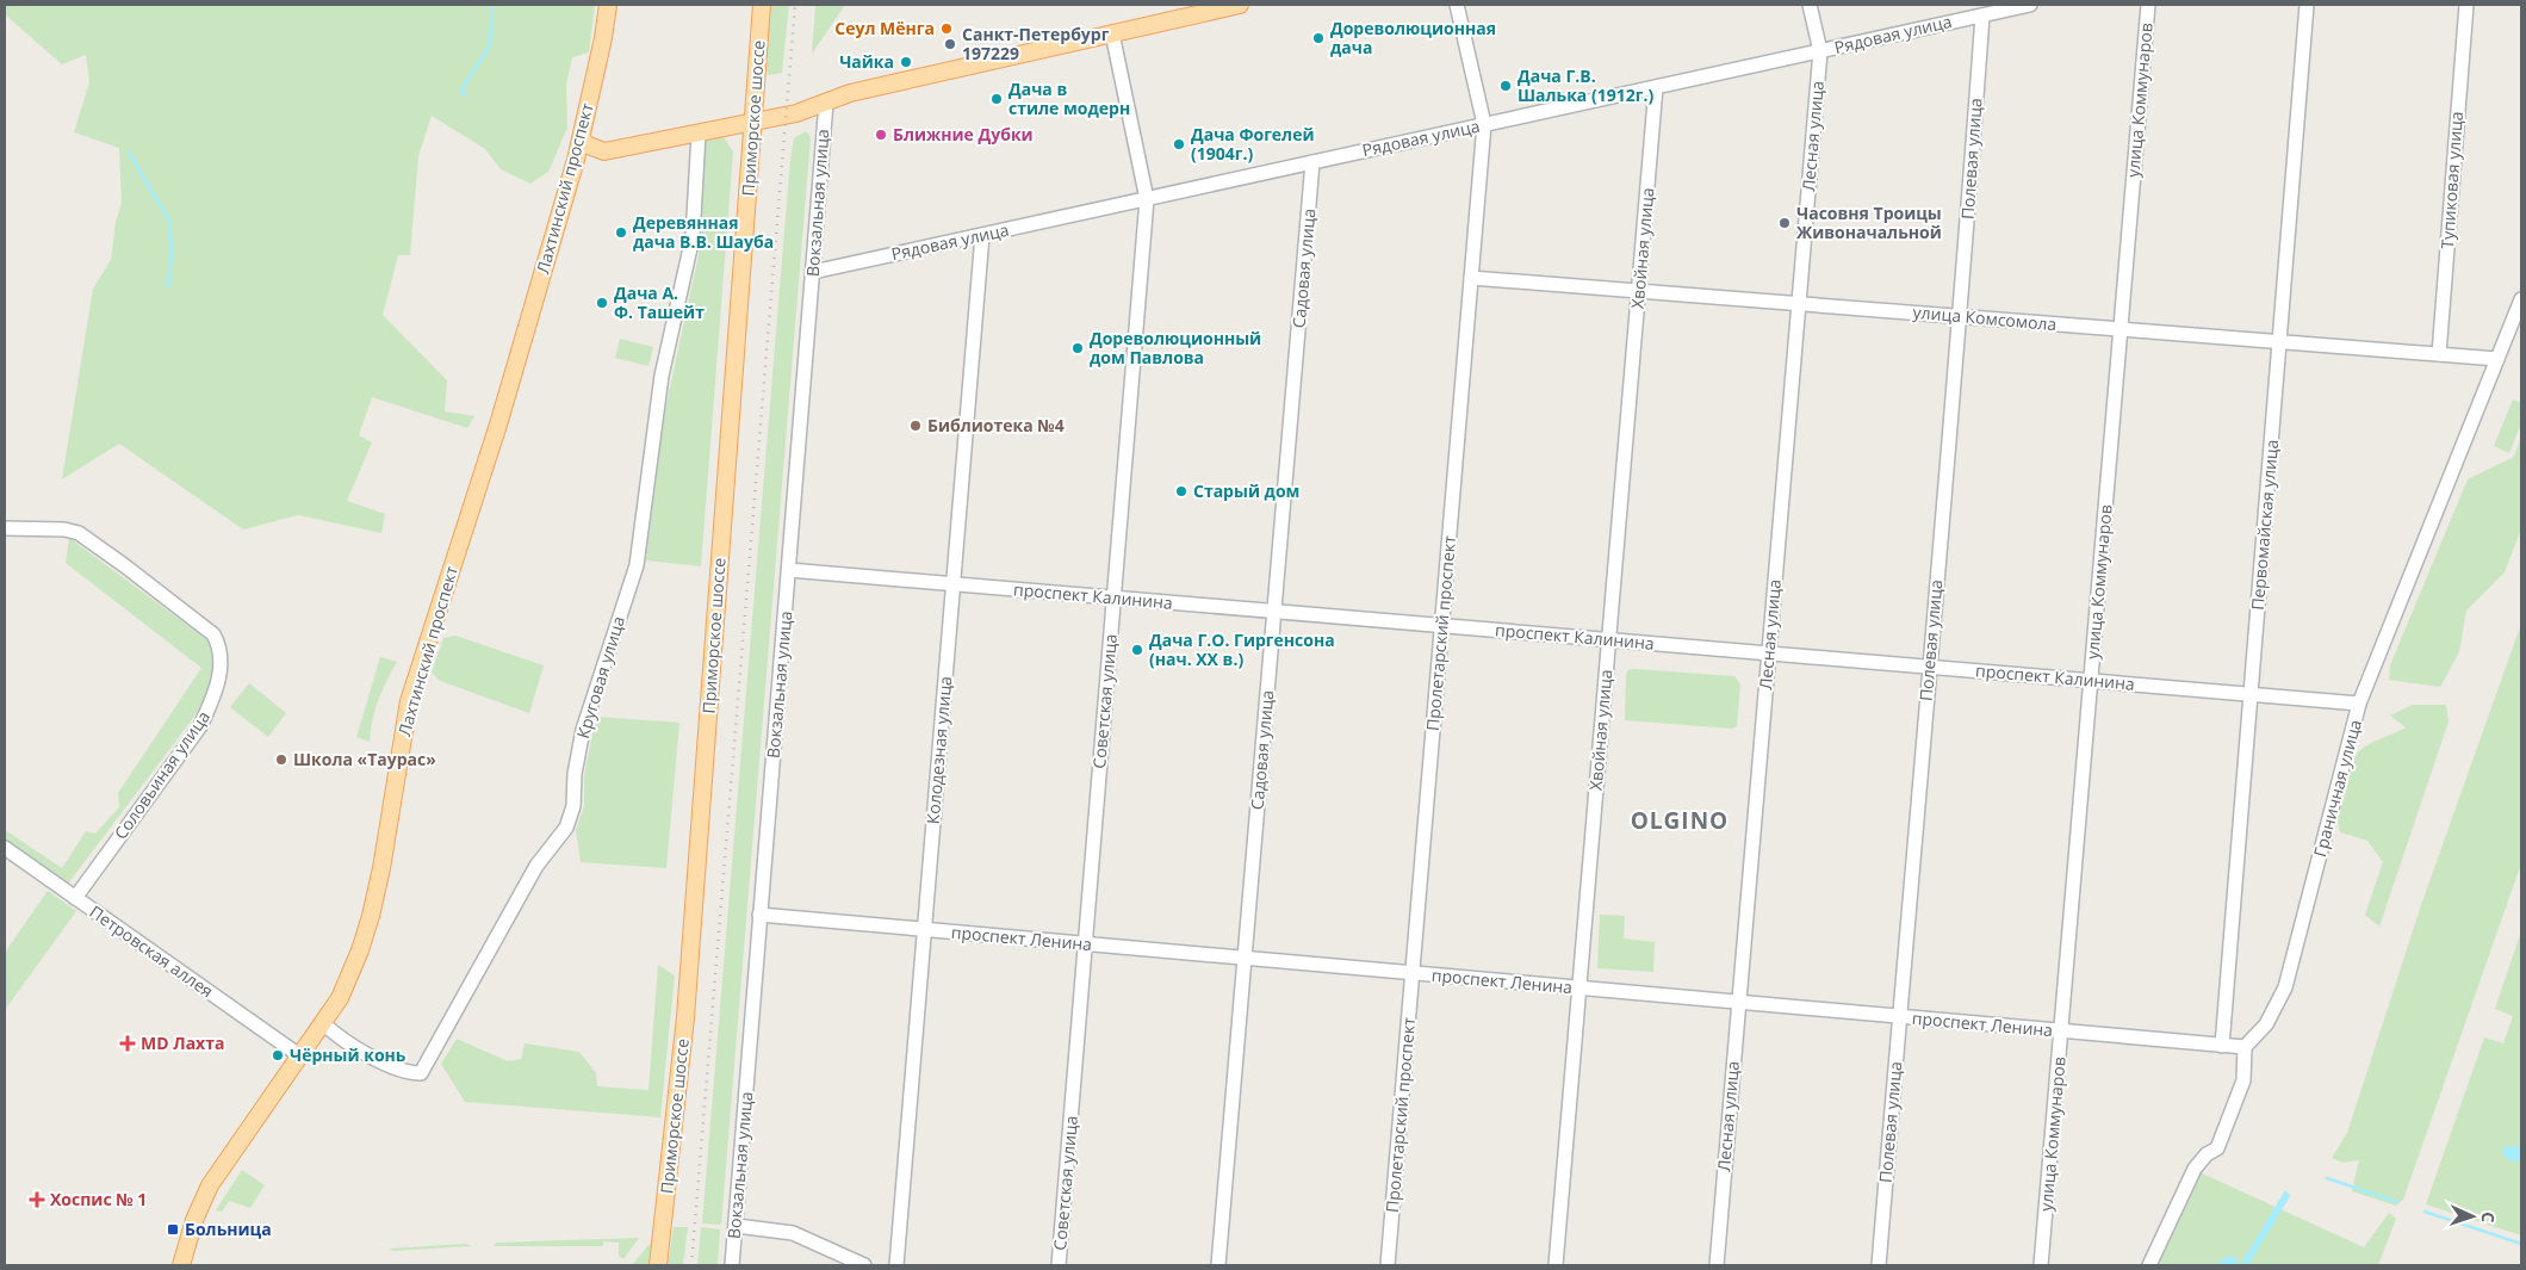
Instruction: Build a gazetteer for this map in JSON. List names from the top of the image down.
{
  "streets": {
    "main road": ["Приморское шоссе", "Лахтинский проспект"],
    "street": [
      "Рядовая улица",
      "улица Коммунаров",
      "Лесная улица",
      "Полевая улица",
      "Тупиковая улица",
      "Вокзальная улица",
      "Хвойная улица",
      "Садовая улица",
      "улица Комсомола",
      "Первомайская улица",
      "проспект Калинина",
      "Пролетарский проспект",
      "Круговая улица",
      "Советская улица",
      "Колодезная улица",
      "Соловьиная улица",
      "Граничная улица",
      "проспект Ленина",
      "Петровская аллея"
    ]
  },
  "crossings": [
    ["Рядовая улица", "Лесная улица"],
    ["Рядовая улица", "Полевая улица"],
    ["Рядовая улица", "Вокзальная улица"],
    ["Рядовая улица", "Хвойная улица"],
    ["Рядовая улица", "Садовая улица"],
    ["Рядовая улица", "Пролетарский проспект"],
    ["Рядовая улица", "Советская улица"],
    ["Рядовая улица", "Колодезная улица"],
    ["улица Коммунаров", "улица Комсомола"],
    ["улица Коммунаров", "проспект Калинина"],
    ["улица Коммунаров", "проспект Ленина"],
    ["Лесная улица", "улица Комсомола"],
    ["Лесная улица", "проспект Калинина"],
    ["Лесная улица", "проспект Ленина"],
    ["Полевая улица", "улица Комсомола"],
    ["Полевая улица", "проспект Калинина"],
    ["Полевая улица", "проспект Ленина"],
    ["Тупиковая улица", "улица Комсомола"],
    ["Лахтинский проспект", "Круговая улица"],
    ["Лахтинский проспект", "Петровская аллея"],
    ["Вокзальная улица", "проспект Калинина"],
    ["Вокзальная улица", "проспект Ленина"],
    ["Хвойная улица", "улица Комсомола"],
    ["Хвойная улица", "проспект Калинина"],
    ["Хвойная улица", "проспект Ленина"],
    ["Садовая улица", "проспект Калинина"],
    ["Садовая улица", "проспект Ленина"],
    ["улица Комсомола", "Первомайская улица"],
    ["улица Комсомола", "Пролетарский проспект"],
    ["улица Комсомола", "Граничная улица"],
    ["Первомайская улица", "проспект Калинина"],
    ["Первомайская улица", "проспект Ленина"],
    ["проспект Калинина", "Пролетарский проспект"],
    ["проспект Калинина", "Советская улица"],
    ["проспект Калинина", "Колодезная улица"],
    ["проспект Калинина", "Граничная улица"],
    ["Пролетарский проспект", "проспект Ленина"],
    ["Советская улица", "проспект Ленина"],
    ["Колодезная улица", "проспект Ленина"],
    ["Соловьиная улица", "Петровская аллея"],
    ["Граничная улица", "проспект Ленина"]
  ],
  "districts": ["OLGINO"],
  "places": {
    "other": [
      "Сеул Мёнга",
      "Дореволюционная дача",
      "Санкт-Петербург 197229",
      "Чайка",
      "Дача Г.В. Шалька (1912г.)",
      "Дача в стиле модерн",
      "Ближние Дубки",
      "Дача Фогелей (1904г.)",
      "Часовня Троицы Живоначальной",
      "Деревянная дача В.В. Шауба",
      "Дача А. Ф. Ташейт",
      "Дореволюционный дом Павлова",
      "Библиотека №4",
      "Старый дом",
      "Дача Г.О. Гиргенсона (нач. XX в.)",
      "Школа «Таурас»",
      "Чёрный конь"
    ],
    "health": ["MD Лахта", "Хоспис № 1"],
    "transit": ["Больница"]
  },
  "north": "right"
}
